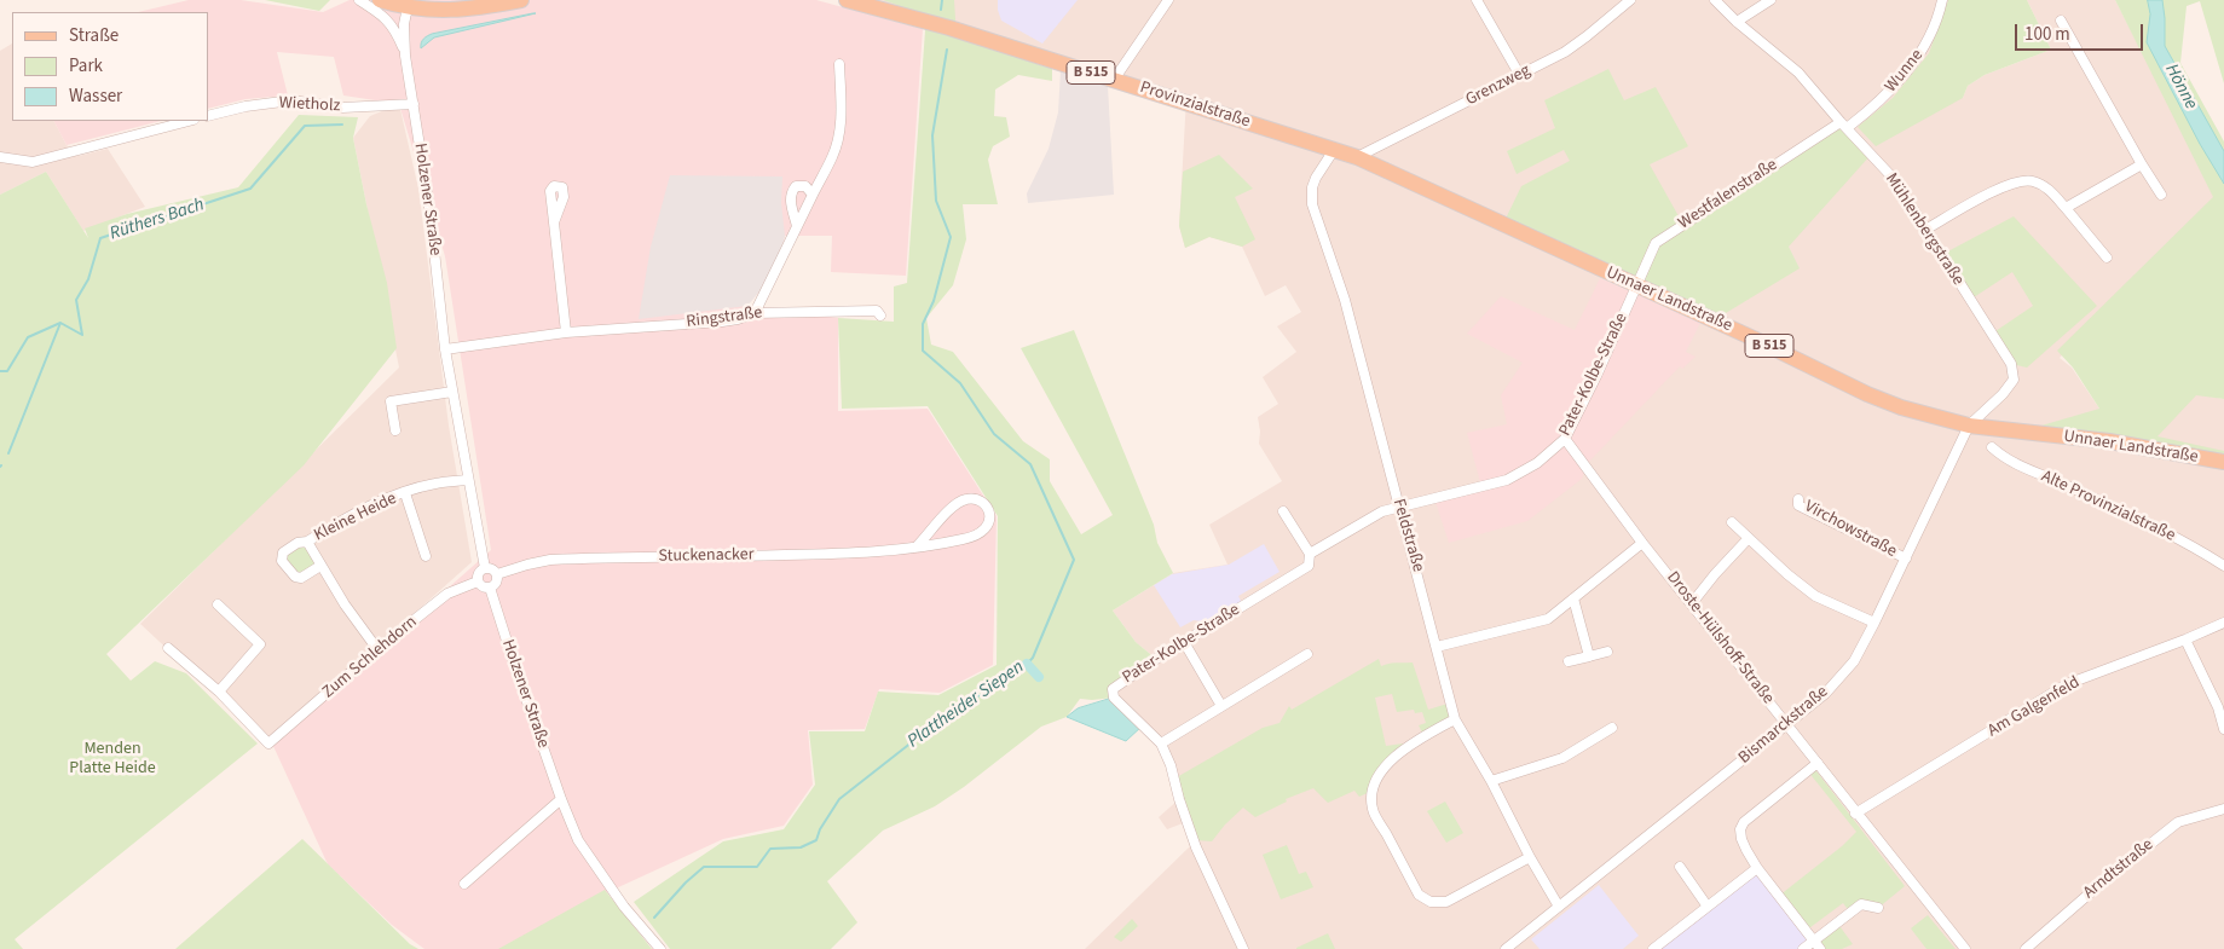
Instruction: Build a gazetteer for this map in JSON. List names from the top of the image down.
{
  "streets": {
    "main road": ["B 515", "Provinzialstraße", "Unnaer Landstraße"],
    "street": [
      "Wunne",
      "Grenzweg",
      "Wietholz",
      "Westfalenstraße",
      "Holzener Straße",
      "Mühlenbergstraße",
      "Ringstraße",
      "Pater-Kolbe-Straße",
      "Alte Provinzialstraße",
      "Kleine Heide",
      "Virchowstraße",
      "Feldstraße",
      "Stuckenacker",
      "Droste-Hülshoff-Straße",
      "Zum Schlehdorn",
      "Am Galgenfeld",
      "Bismarckstraße",
      "Arndtstraße"
    ]
  },
  "crossings": [
    ["Wunne", "Westfalenstraße"],
    ["Wunne", "Mühlenbergstraße"],
    ["Grenzweg", "Unnaer Landstraße"],
    ["Wietholz", "Holzener Straße"],
    ["Provinzialstraße", "Unnaer Landstraße"],
    ["Provinzialstraße", "Feldstraße"],
    ["Westfalenstraße", "Mühlenbergstraße"],
    ["Westfalenstraße", "Unnaer Landstraße"],
    ["Westfalenstraße", "Pater-Kolbe-Straße"],
    ["Holzener Straße", "Ringstraße"],
    ["Holzener Straße", "Kleine Heide"],
    ["Holzener Straße", "Stuckenacker"],
    ["Holzener Straße", "Zum Schlehdorn"],
    ["Mühlenbergstraße", "Unnaer Landstraße"],
    ["Mühlenbergstraße", "Bismarckstraße"],
    ["Unnaer Landstraße", "Pater-Kolbe-Straße"],
    ["Unnaer Landstraße", "Feldstraße"],
    ["Unnaer Landstraße", "Bismarckstraße"],
    ["Pater-Kolbe-Straße", "Feldstraße"],
    ["Pater-Kolbe-Straße", "Droste-Hülshoff-Straße"],
    ["Kleine Heide", "Zum Schlehdorn"],
    ["Virchowstraße", "Bismarckstraße"],
    ["Feldstraße", "Bismarckstraße"],
    ["Stuckenacker", "Zum Schlehdorn"],
    ["Droste-Hülshoff-Straße", "Am Galgenfeld"],
    ["Droste-Hülshoff-Straße", "Bismarckstraße"]
  ],
  "water": ["Hönne", "Rüthers Bach", "Plattheider Siepen"],
  "parks": ["Menden Platte Heide"],
  "legend": ["Straße", "Park", "Wasser"],
  "scale_bar": "100 m"
}
